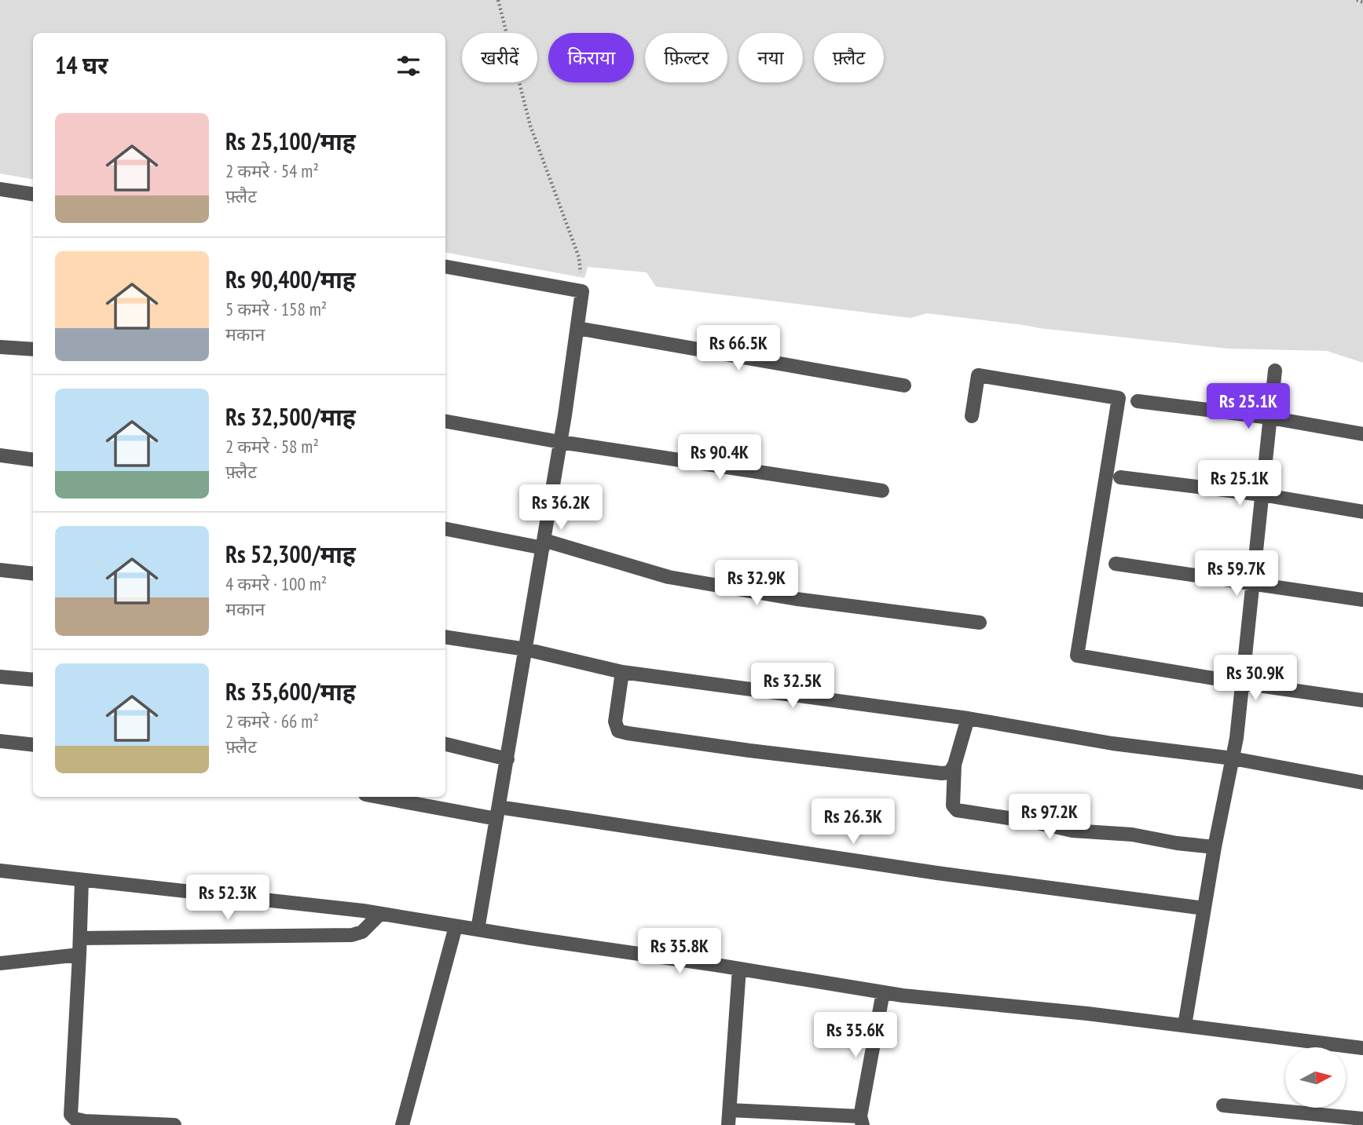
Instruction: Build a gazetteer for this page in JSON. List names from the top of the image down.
{
  "north": "right",
  "page": {
    "chip": [
      "खरीदें",
      "किराया",
      "फ़िल्टर",
      "नया",
      "फ़्लैट"
    ],
    "heading": "14 घर",
    "list": [
      {
        "name": "Rs 25,100/माह",
        "note": "2 कमरे · 54 m² · फ़्लैट"
      },
      {
        "name": "Rs 90,400/माह",
        "note": "5 कमरे · 158 m² · मकान"
      },
      {
        "name": "Rs 32,500/माह",
        "note": "2 कमरे · 58 m² · फ़्लैट"
      },
      {
        "name": "Rs 52,300/माह",
        "note": "4 कमरे · 100 m² · मकान"
      },
      {
        "name": "Rs 35,600/माह",
        "note": "2 कमरे · 66 m² · फ़्लैट"
      }
    ],
    "price": [
      "Rs 66.5K",
      "Rs 25.1K",
      "Rs 90.4K",
      "Rs 25.1K",
      "Rs 36.2K",
      "Rs 59.7K",
      "Rs 32.9K",
      "Rs 30.9K",
      "Rs 32.5K",
      "Rs 97.2K",
      "Rs 26.3K",
      "Rs 52.3K",
      "Rs 35.8K",
      "Rs 35.6K"
    ]
  }
}
